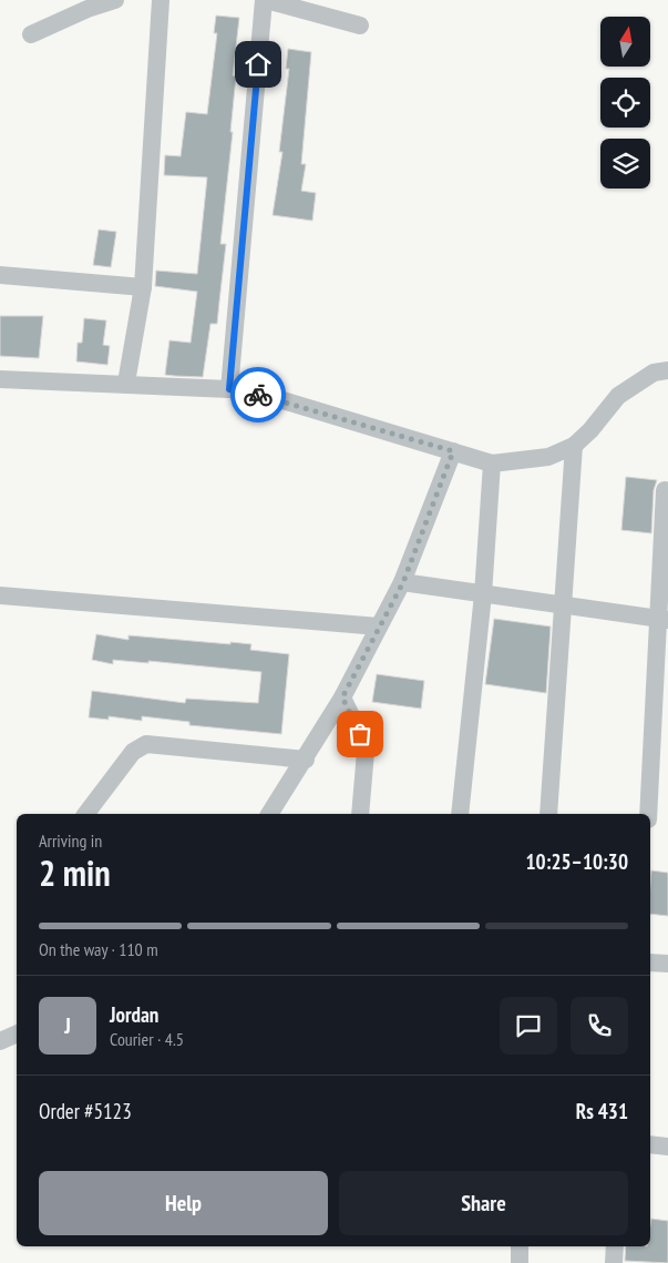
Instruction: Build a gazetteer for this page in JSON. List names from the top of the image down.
{
  "north": "top",
  "page": {
    "heading": ["2 min", "Arriving in", "10:25–10:30"],
    "panel": [
      "Jordan",
      "Courier · 4.5",
      "Order #5123",
      "Rs 431"
    ],
    "bar": "On the way · 110 m",
    "round": "J",
    "buttons": ["Help", "Share"]
  }
}
